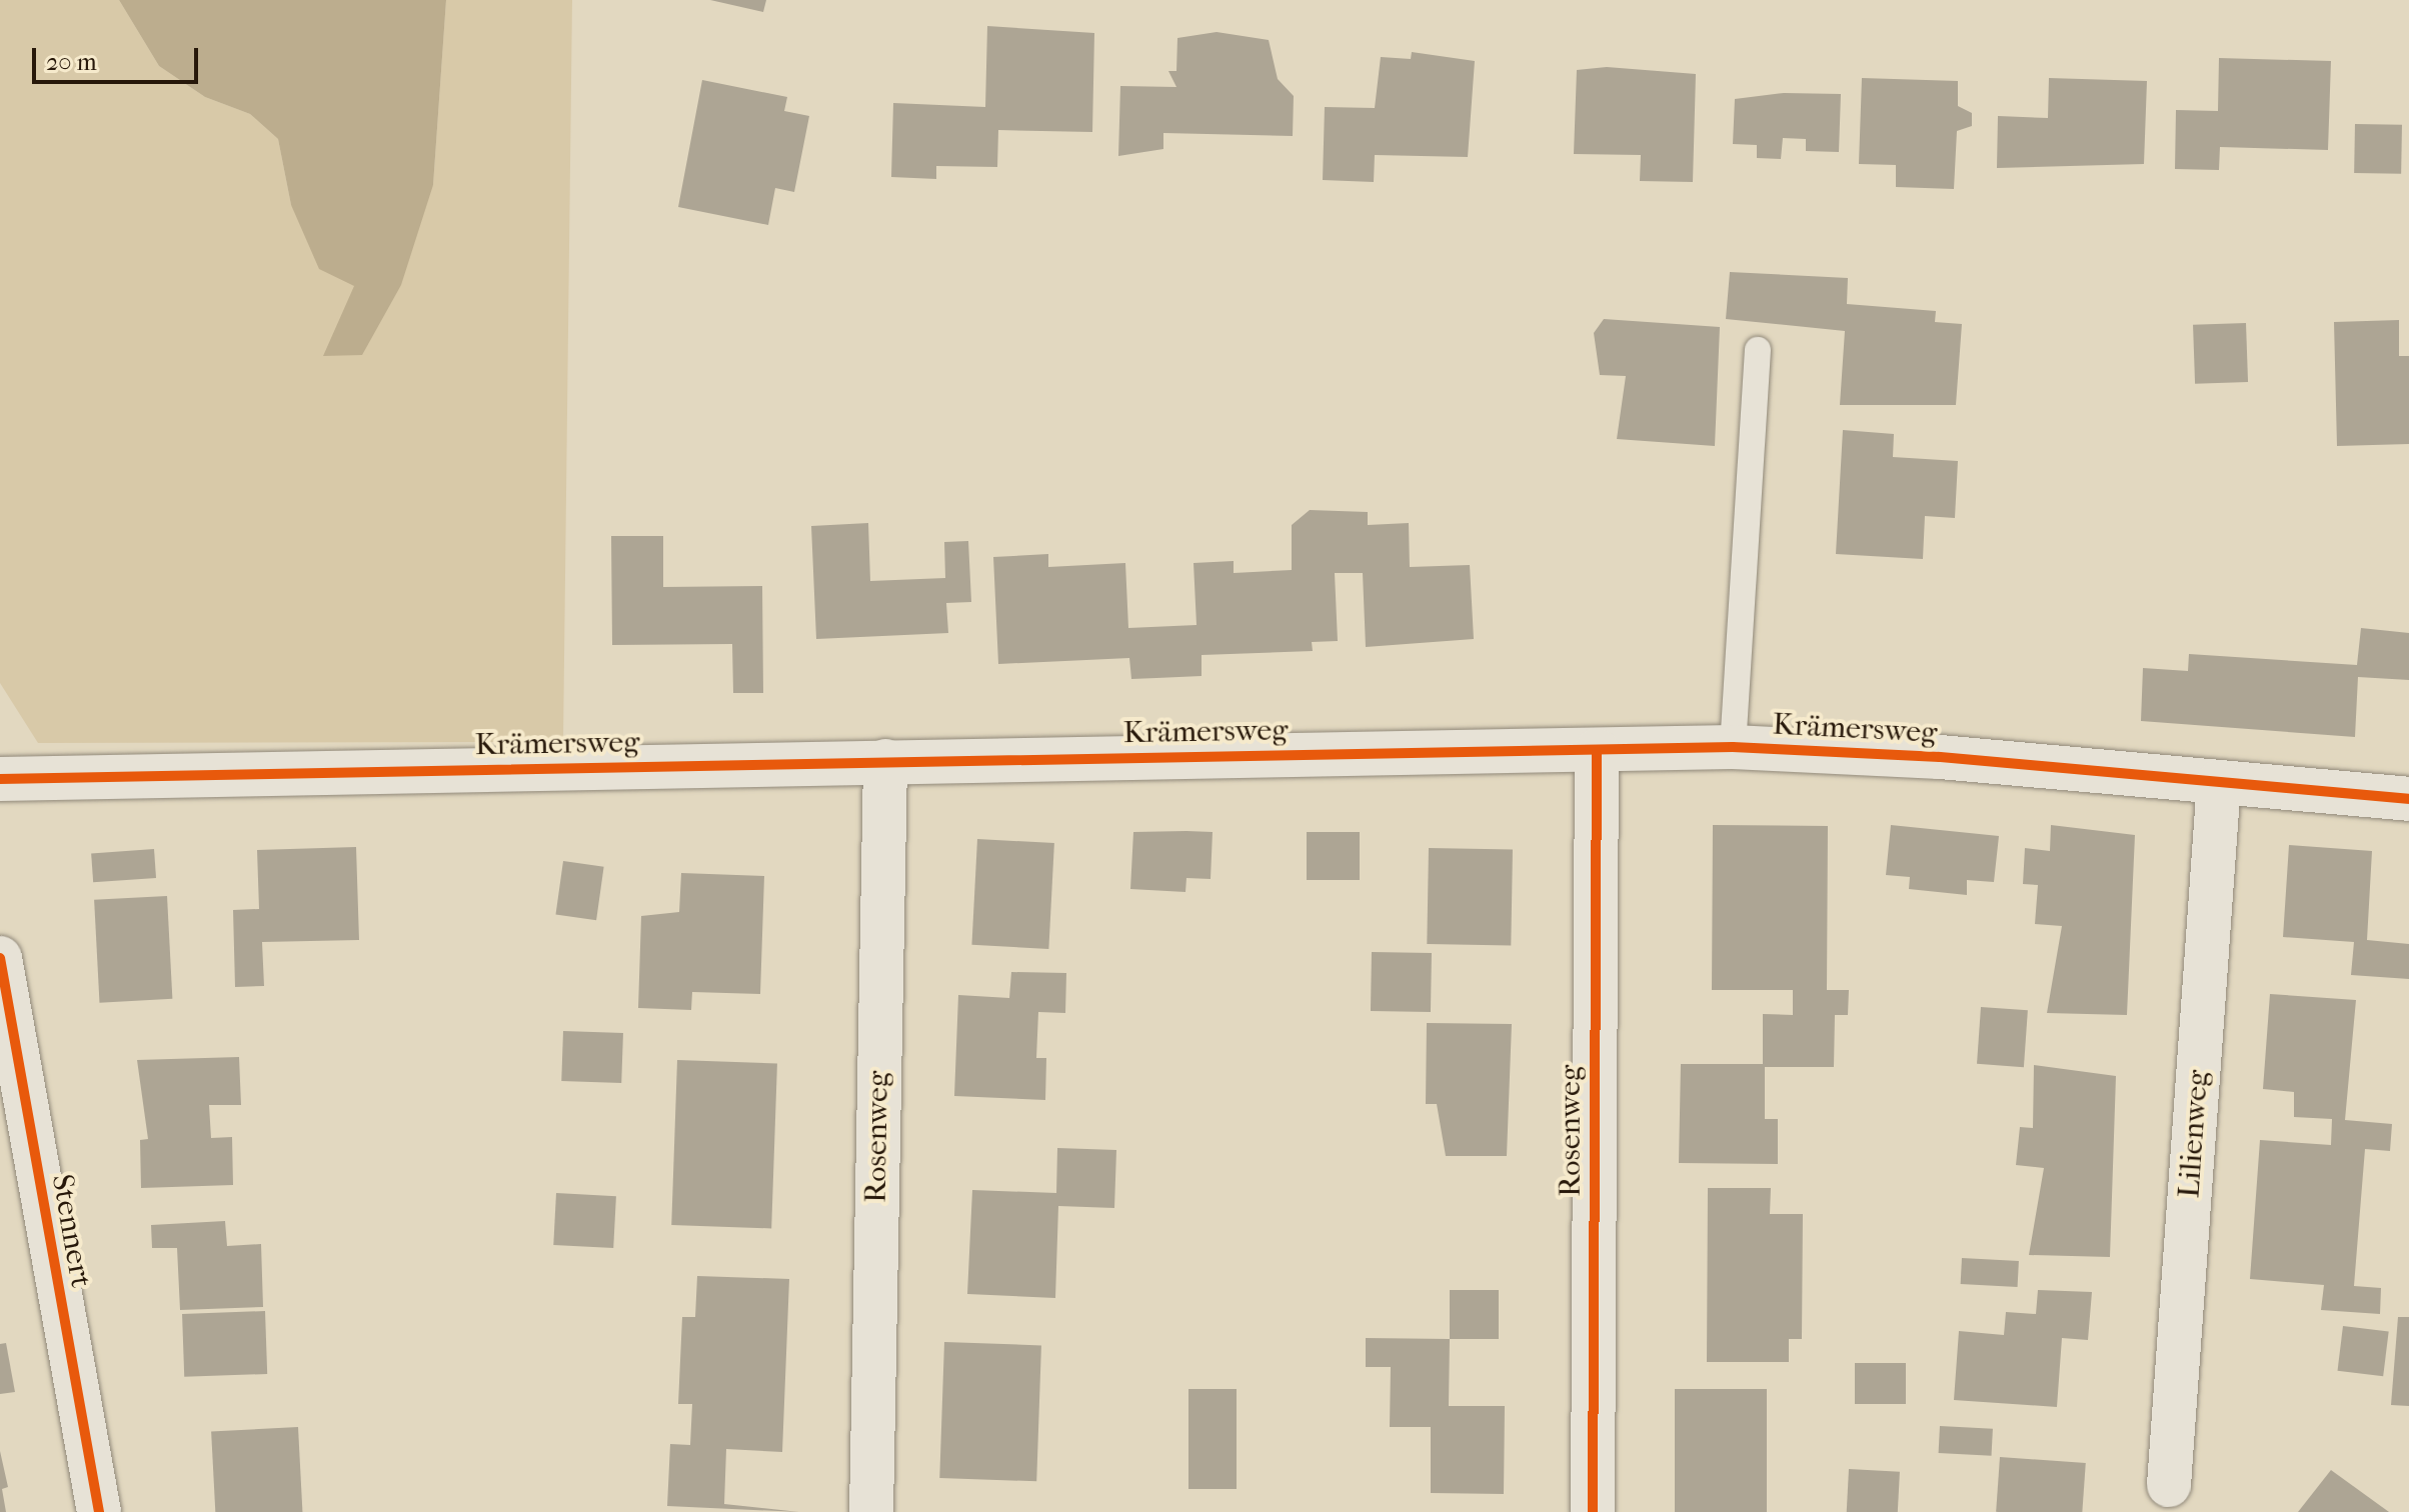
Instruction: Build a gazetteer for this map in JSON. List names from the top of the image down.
{
  "streets": {
    "street": [
      "Krämersweg",
      "Rosenweg",
      "Lilienweg",
      "Stennert"
    ]
  },
  "crossings": [
    ["Krämersweg", "Rosenweg"],
    ["Krämersweg", "Lilienweg"]
  ],
  "scale_bar": "20 m"
}
